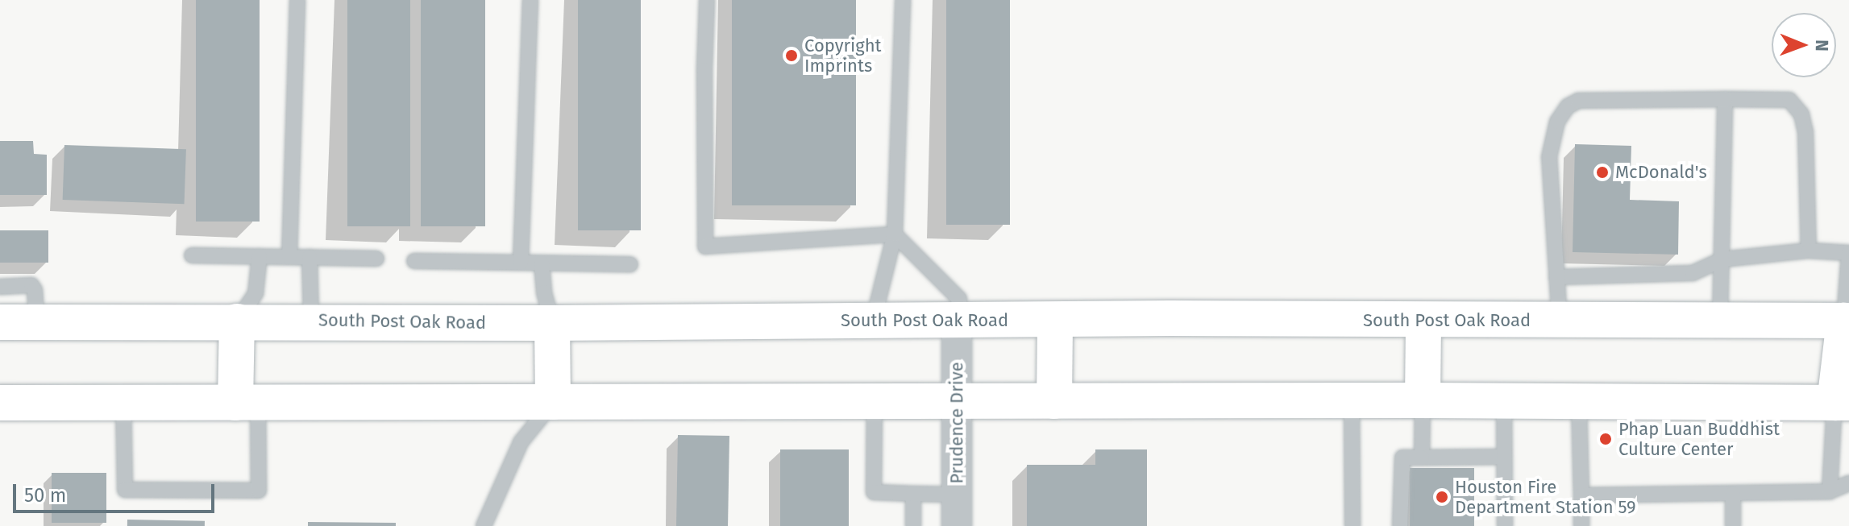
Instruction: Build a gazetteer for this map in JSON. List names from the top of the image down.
{
  "streets": {
    "main road": ["South Post Oak Road"],
    "street": ["Prudence Drive"]
  },
  "crossings": [
    ["South Post Oak Road", "Prudence Drive"]
  ],
  "places": [
    "Copyright Imprints",
    "McDonald's",
    "Phap Luan Buddhist Culture Center",
    "Houston Fire Department Station 59"
  ],
  "scale_bar": "50 m",
  "north": "right"
}
